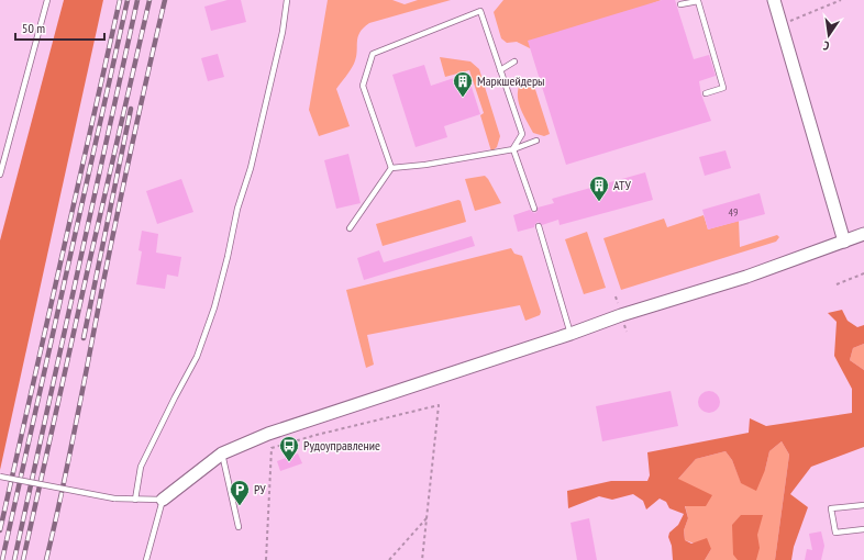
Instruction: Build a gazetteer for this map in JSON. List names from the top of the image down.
{
  "places": {
    "building": ["Маркшейдеры", "АТУ"],
    "bus stop": ["Рудоуправление"],
    "parking": ["РУ"]
  },
  "house_numbers": ["49"],
  "scale_bar": "50 m",
  "north": "bottom"
}
